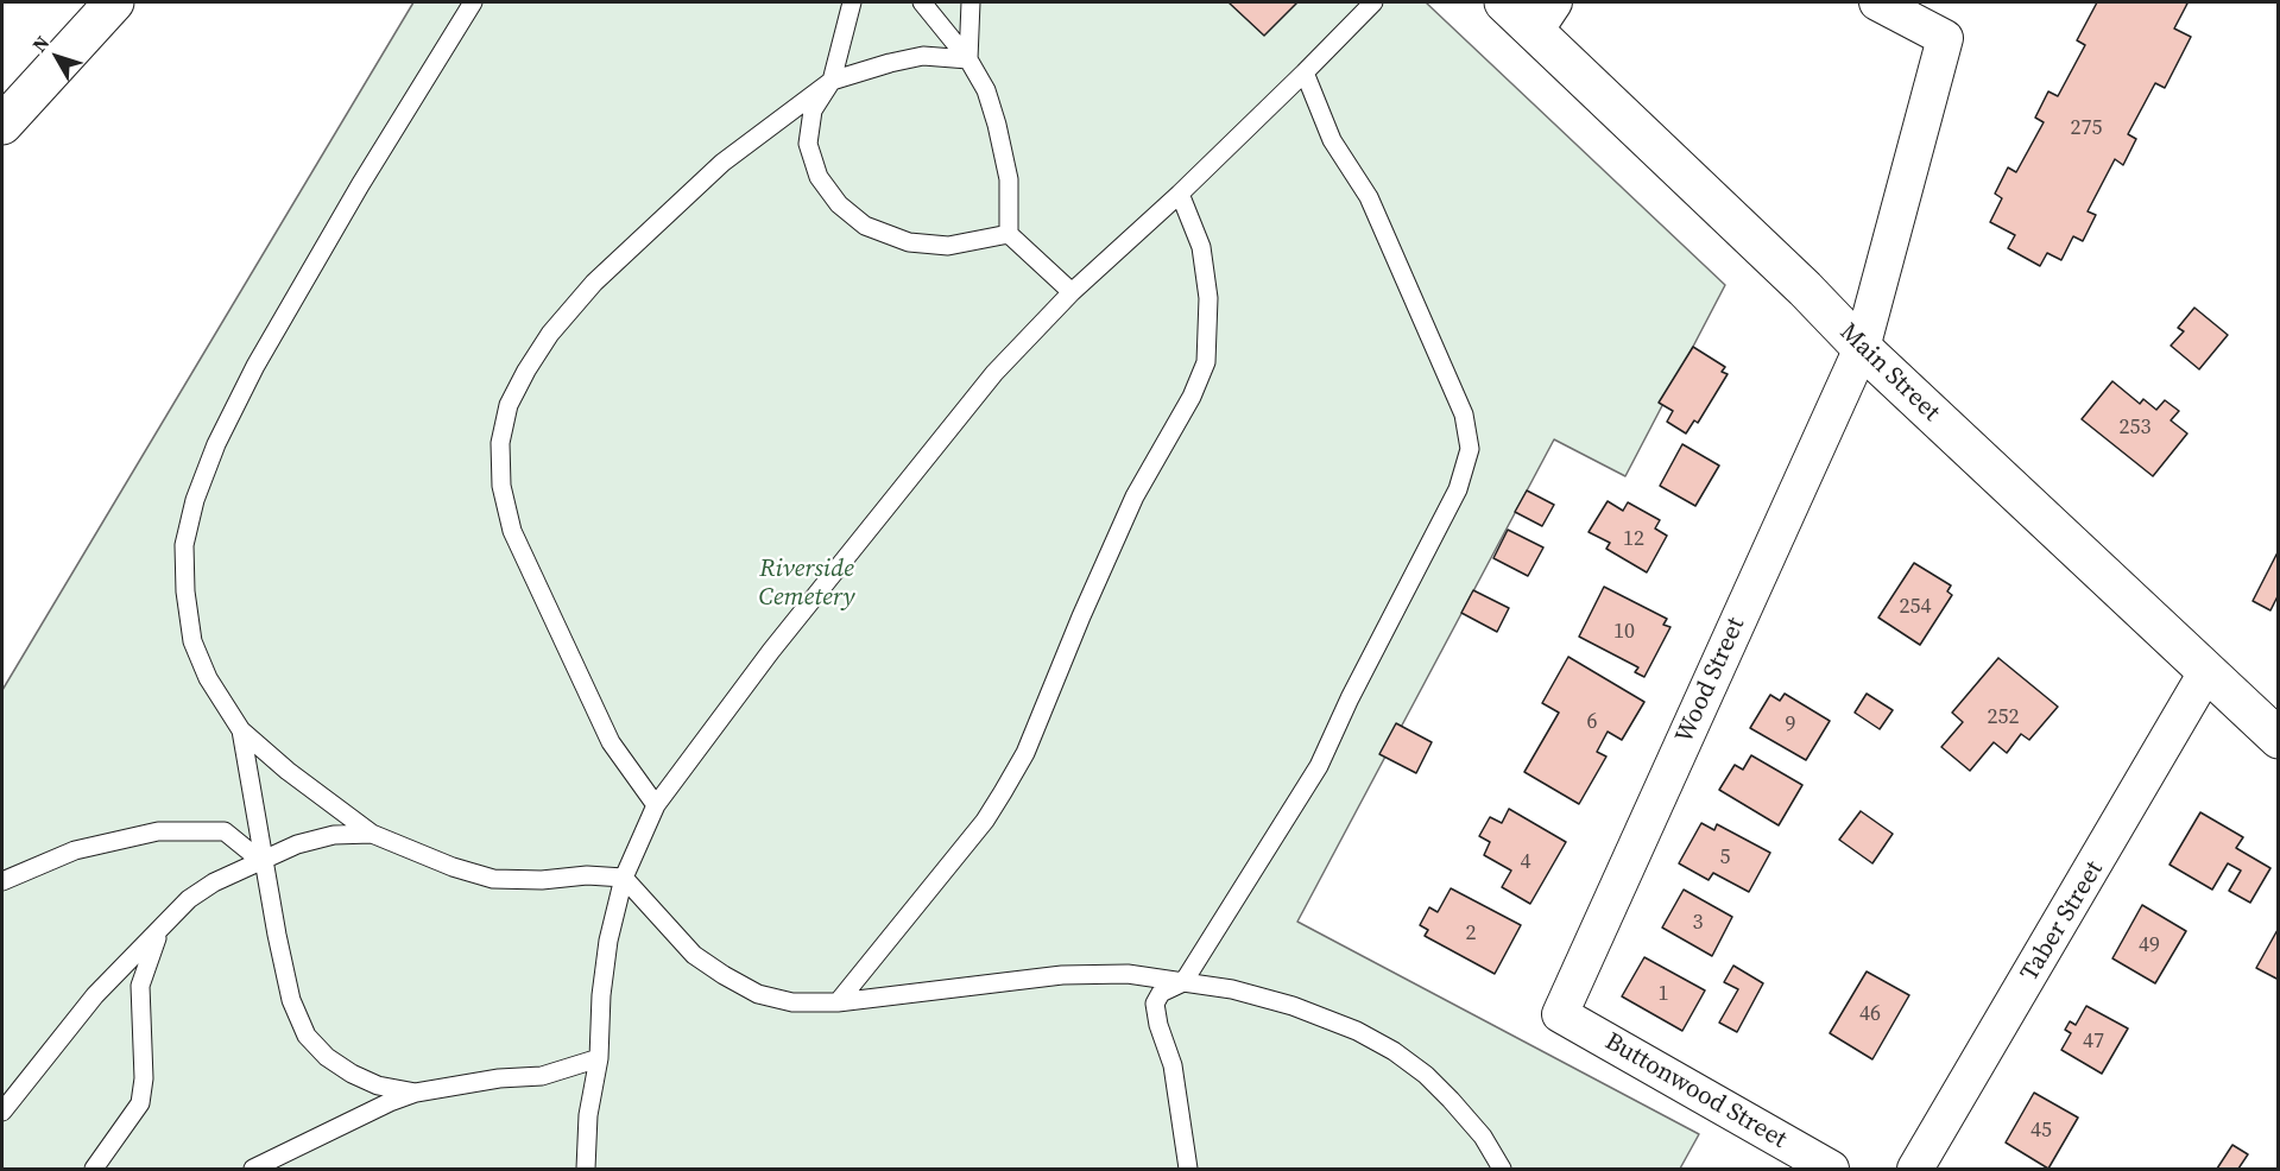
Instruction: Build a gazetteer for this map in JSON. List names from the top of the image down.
{
  "streets": {
    "main road": ["Main Street"],
    "street": ["Wood Street", "Taber Street", "Buttonwood Street"]
  },
  "crossings": [
    ["Main Street", "Wood Street"],
    ["Main Street", "Taber Street"],
    ["Wood Street", "Buttonwood Street"]
  ],
  "parks": ["Riverside Cemetery"],
  "house_numbers": [
    "275",
    "253",
    "12",
    "254",
    "10",
    "252",
    "6",
    "9",
    "5",
    "4",
    "3",
    "2",
    "49",
    "1",
    "46",
    "47",
    "45"
  ],
  "north": "top left"
}
